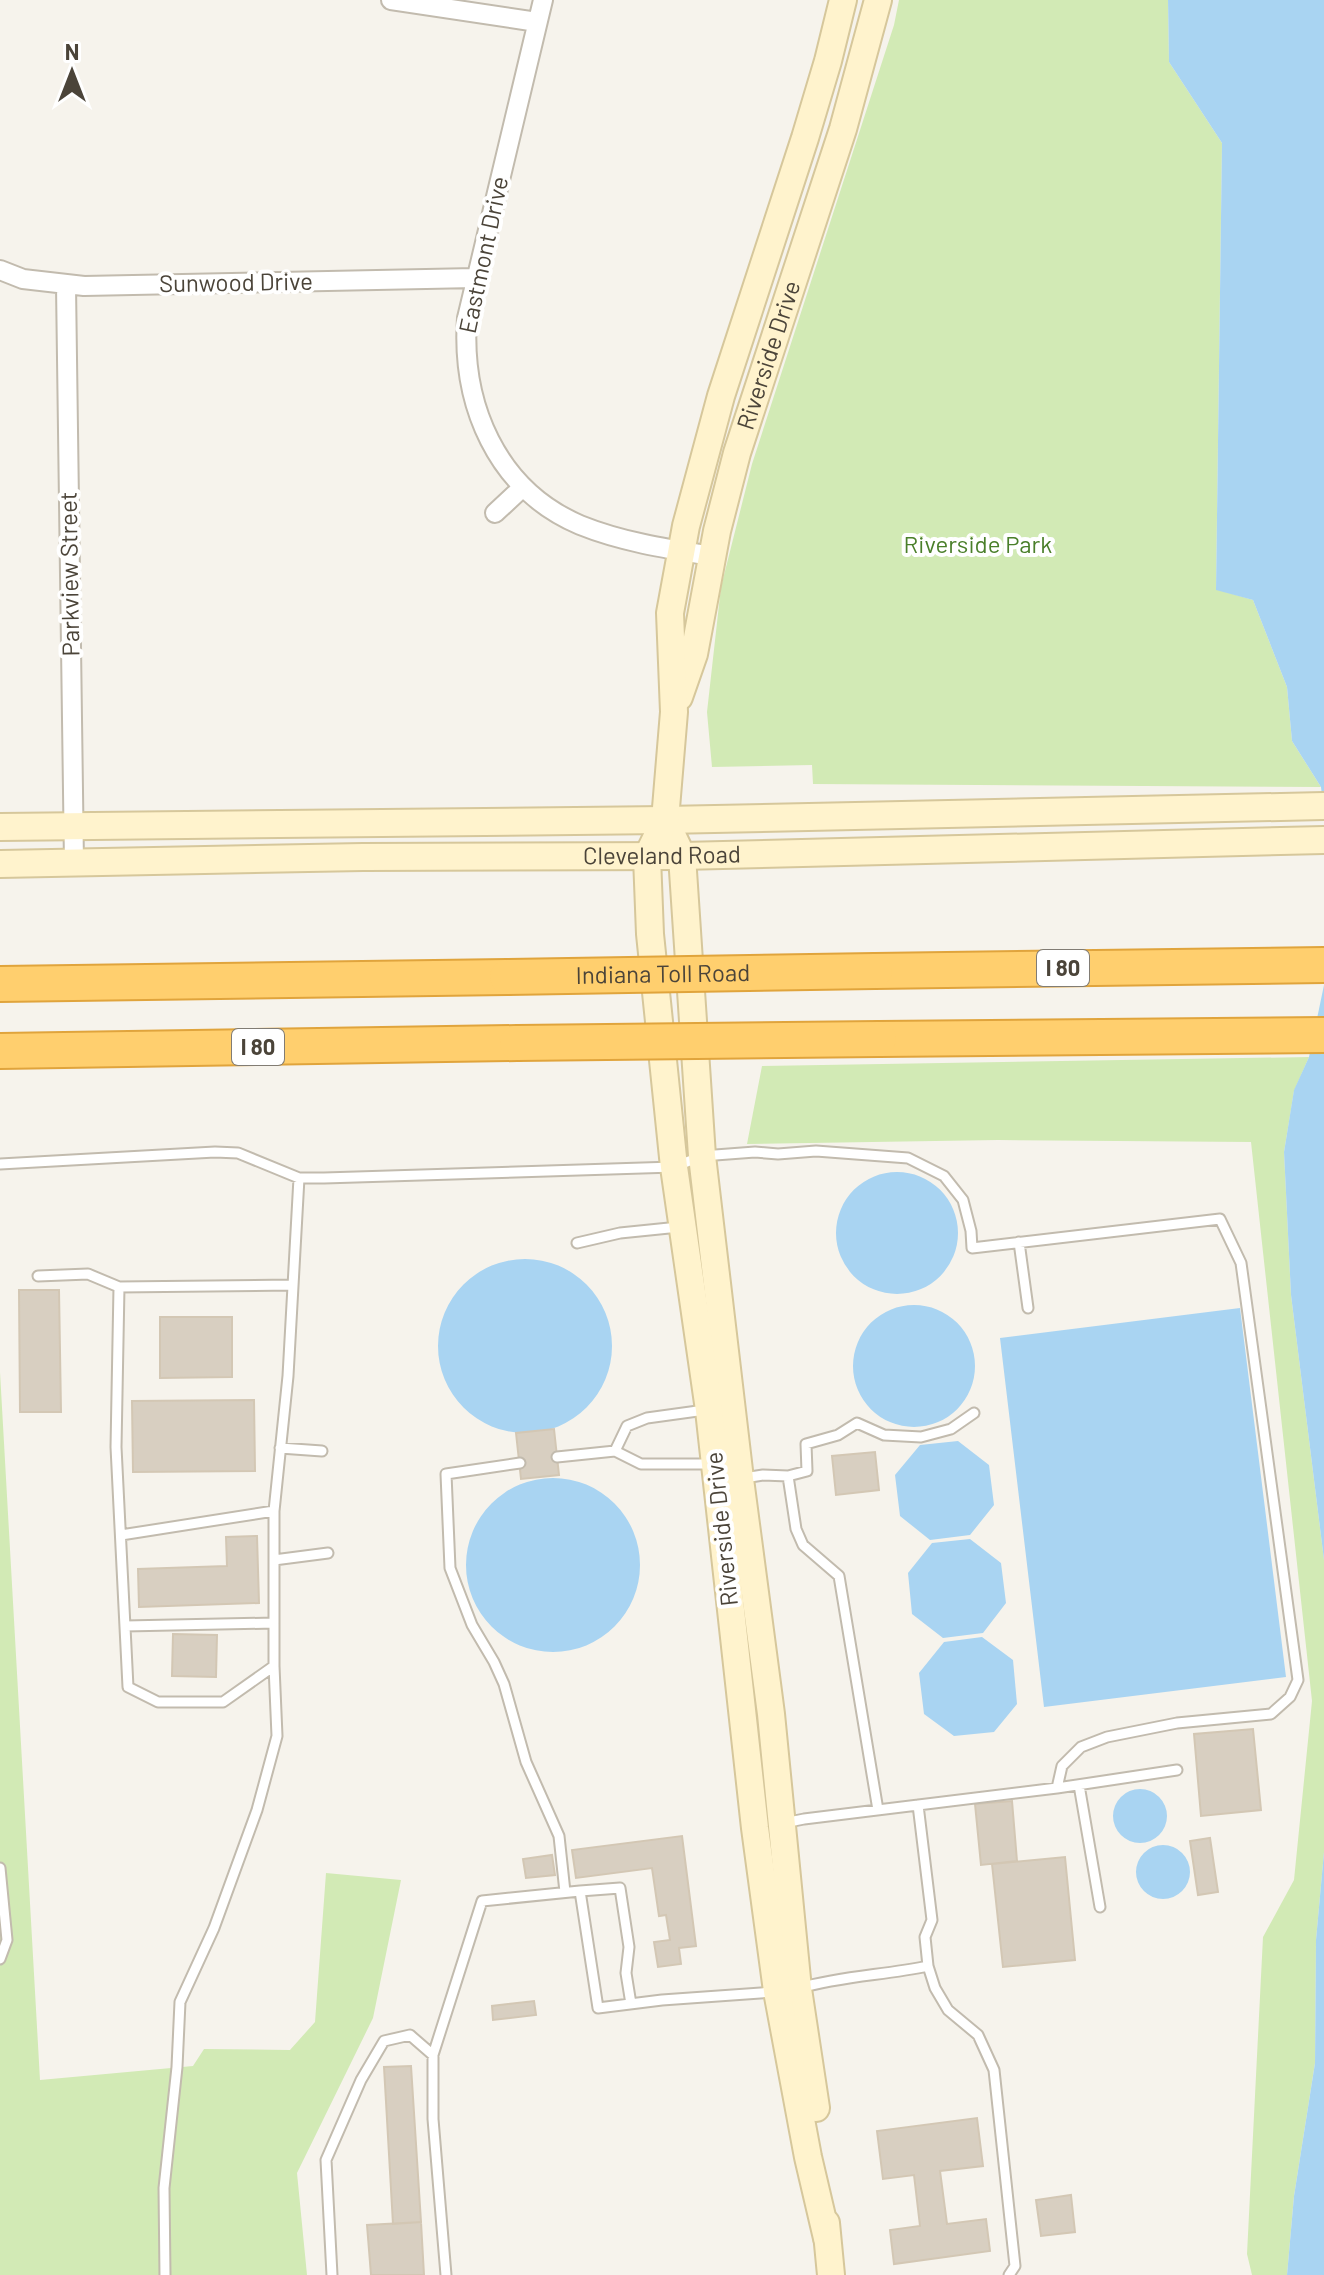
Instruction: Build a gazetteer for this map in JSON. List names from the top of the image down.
{
  "streets": {
    "highway": ["I 80", "Indiana Toll Road"],
    "street": [
      "Eastmont Drive",
      "Sunwood Drive",
      "Riverside Drive",
      "Parkview Street",
      "Cleveland Road"
    ]
  },
  "crossings": [
    ["Eastmont Drive", "Sunwood Drive"],
    ["Eastmont Drive", "Riverside Drive"],
    ["Sunwood Drive", "Parkview Street"],
    ["Riverside Drive", "Cleveland Road"],
    ["Parkview Street", "Cleveland Road"]
  ],
  "parks": ["Riverside Park"],
  "north": "top"
}
